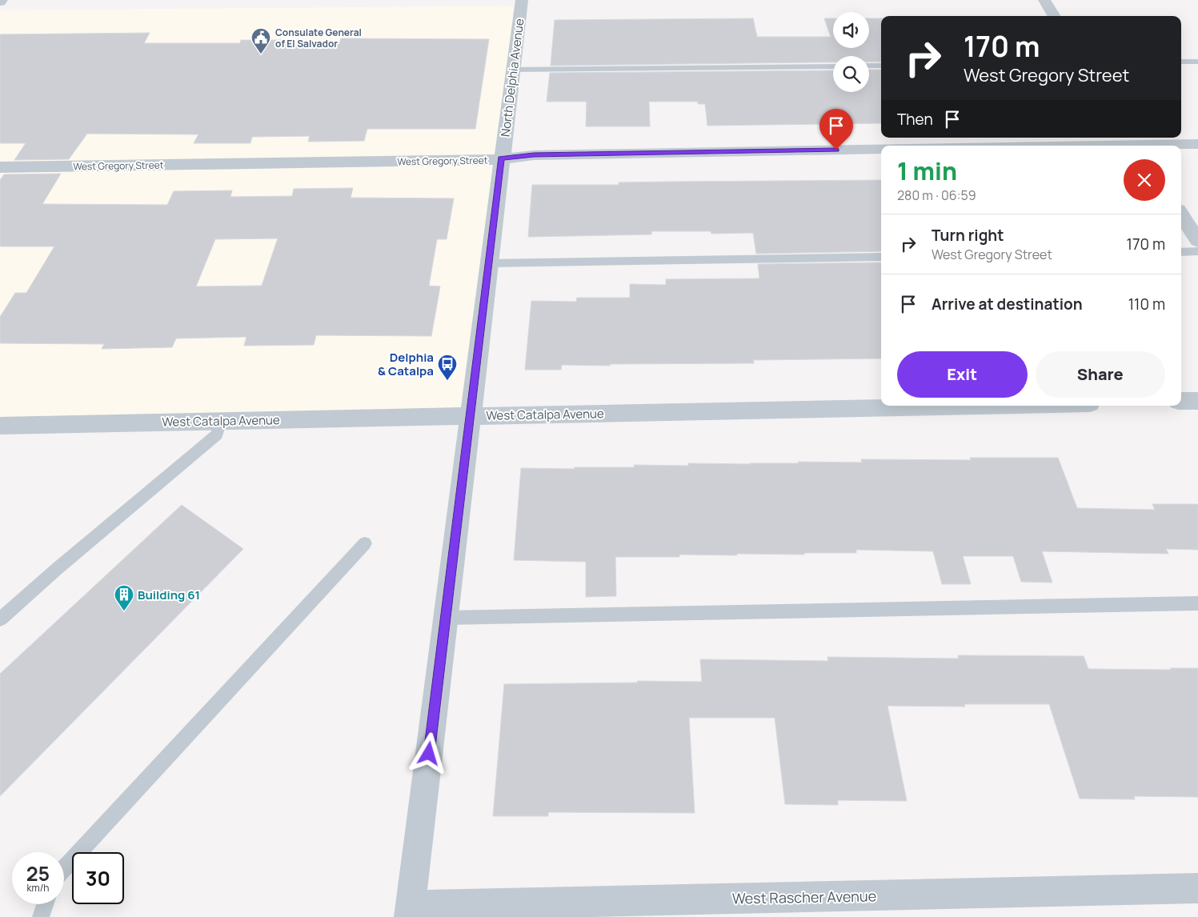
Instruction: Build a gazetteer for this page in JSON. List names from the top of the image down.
{
  "streets": {
    "street": [
      "North Delphia Avenue",
      "West Gregory Street",
      "West Catalpa Avenue",
      "West Rascher Avenue"
    ]
  },
  "crossings": [
    ["North Delphia Avenue", "West Gregory Street"],
    ["North Delphia Avenue", "West Catalpa Avenue"],
    ["North Delphia Avenue", "West Rascher Avenue"]
  ],
  "places": {
    "public building": ["Consulate General of El Salvador"],
    "bus stop": ["Delphia & Catalpa"],
    "building": ["Building 61"]
  },
  "page": {
    "turn": ["170 m", "West Gregory Street"],
    "then": "Then",
    "heading": ["1 min", "280 m · 06:59"],
    "list": [
      {
        "name": "Turn right",
        "note": "West Gregory Street",
        "value": "170 m"
      },
      {
        "name": "Arrive at destination",
        "value": "110 m"
      }
    ],
    "buttons": ["Exit", "Share"],
    "speed": "25 km/h",
    "limit": "30"
  }
}
